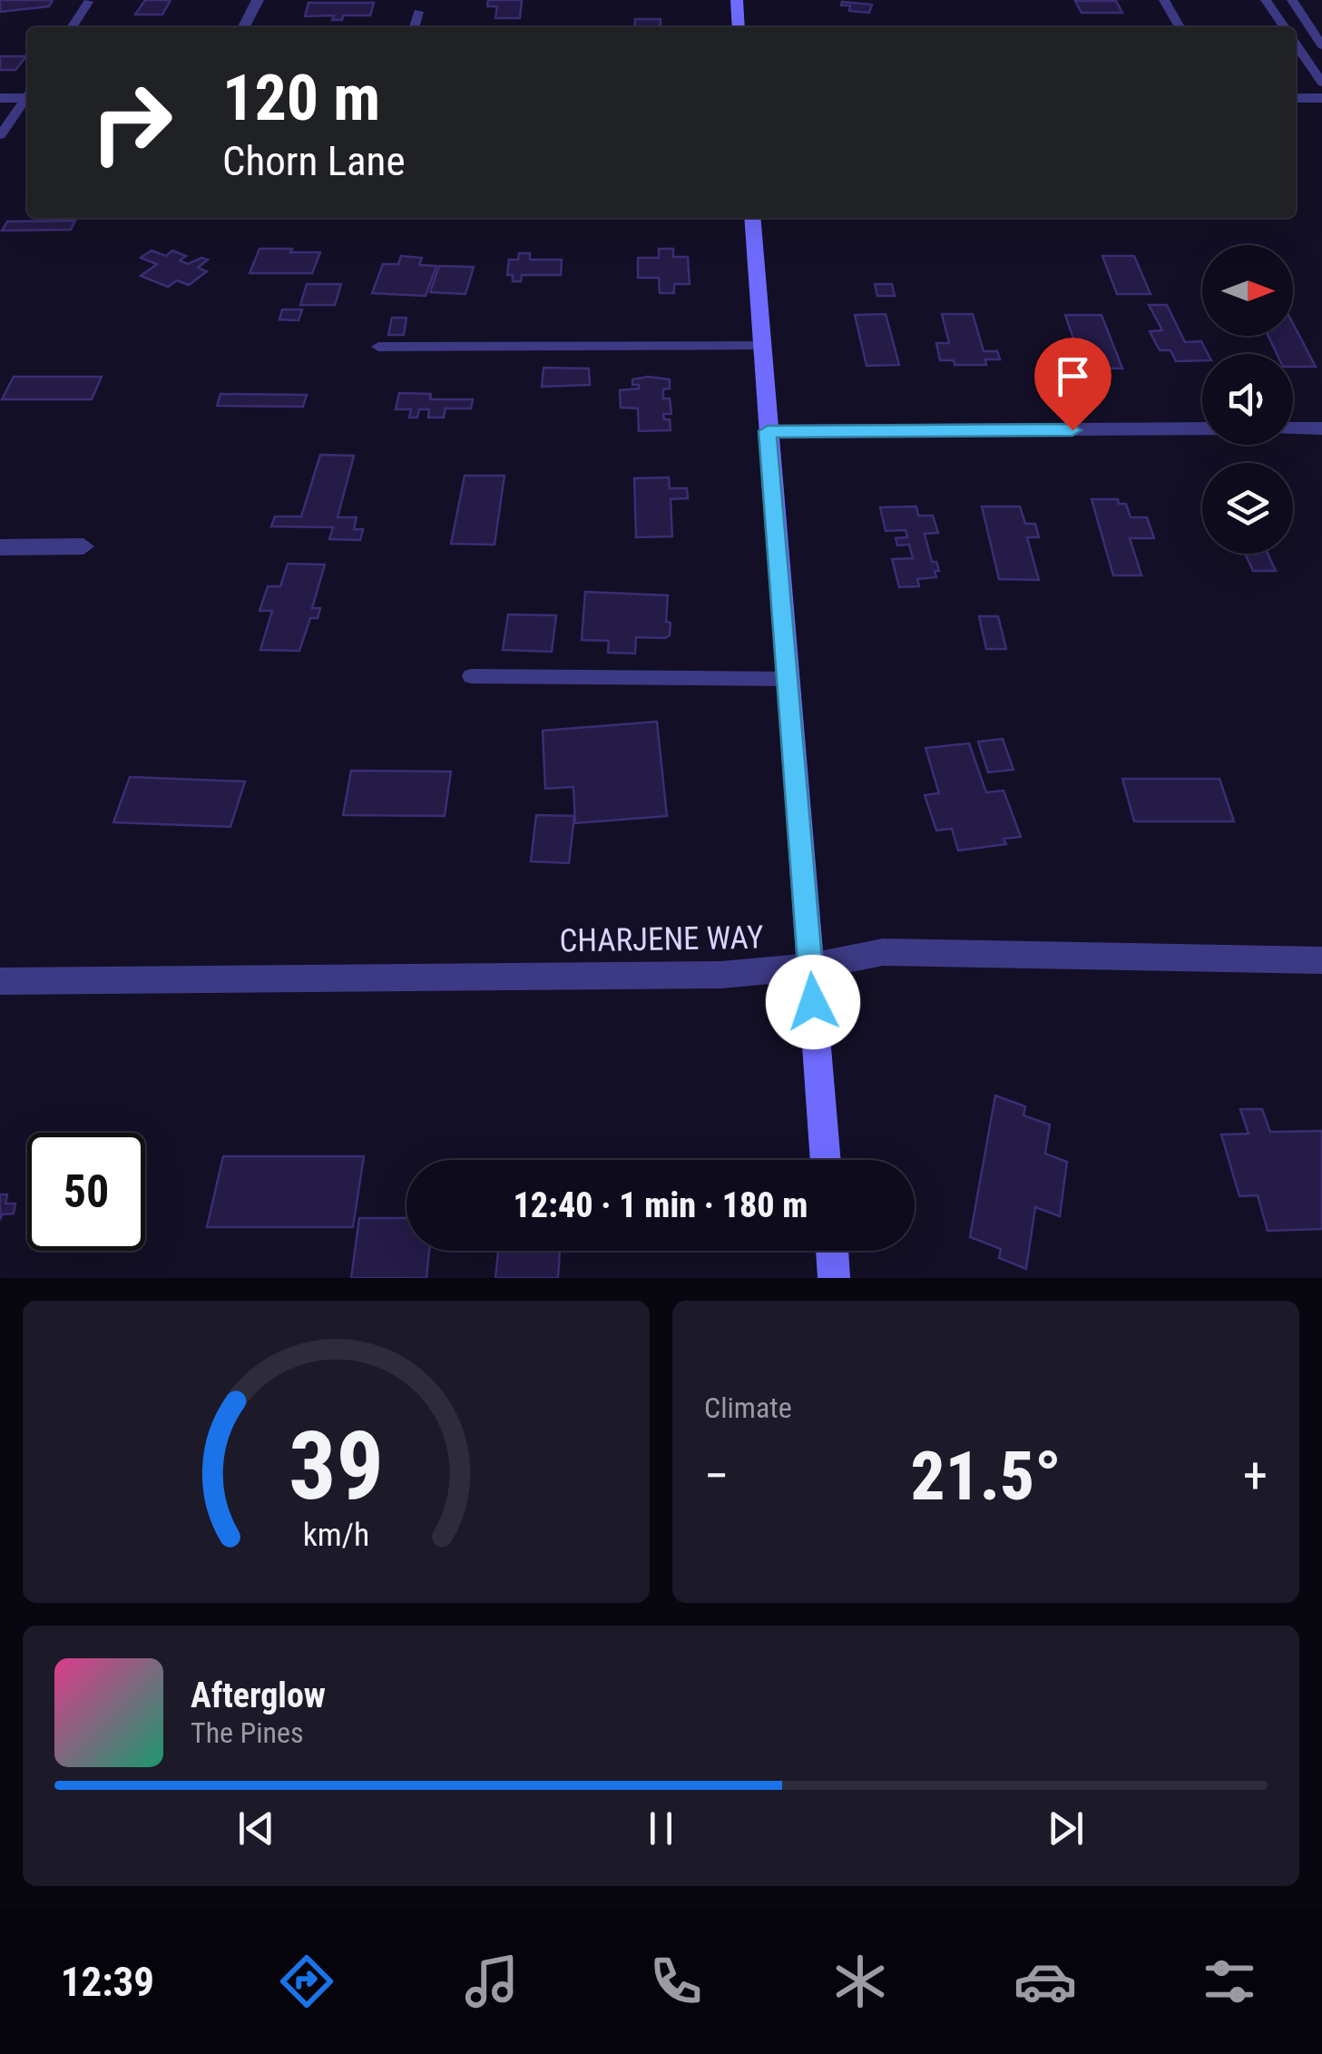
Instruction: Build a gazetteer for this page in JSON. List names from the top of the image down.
{
  "streets": {
    "street": ["CHARJENE WAY"]
  },
  "north": "right",
  "page": {
    "turn": ["120 m", "Chorn Lane"],
    "limit": "50",
    "trip": "12:40 · 1 min · 180 m",
    "tile": "Climate",
    "heat": ["−", "21.5°", "+"],
    "song": ["Afterglow", "The Pines"],
    "tabs": "12:39",
    "gauge": ["39", "km/h"]
  }
}
